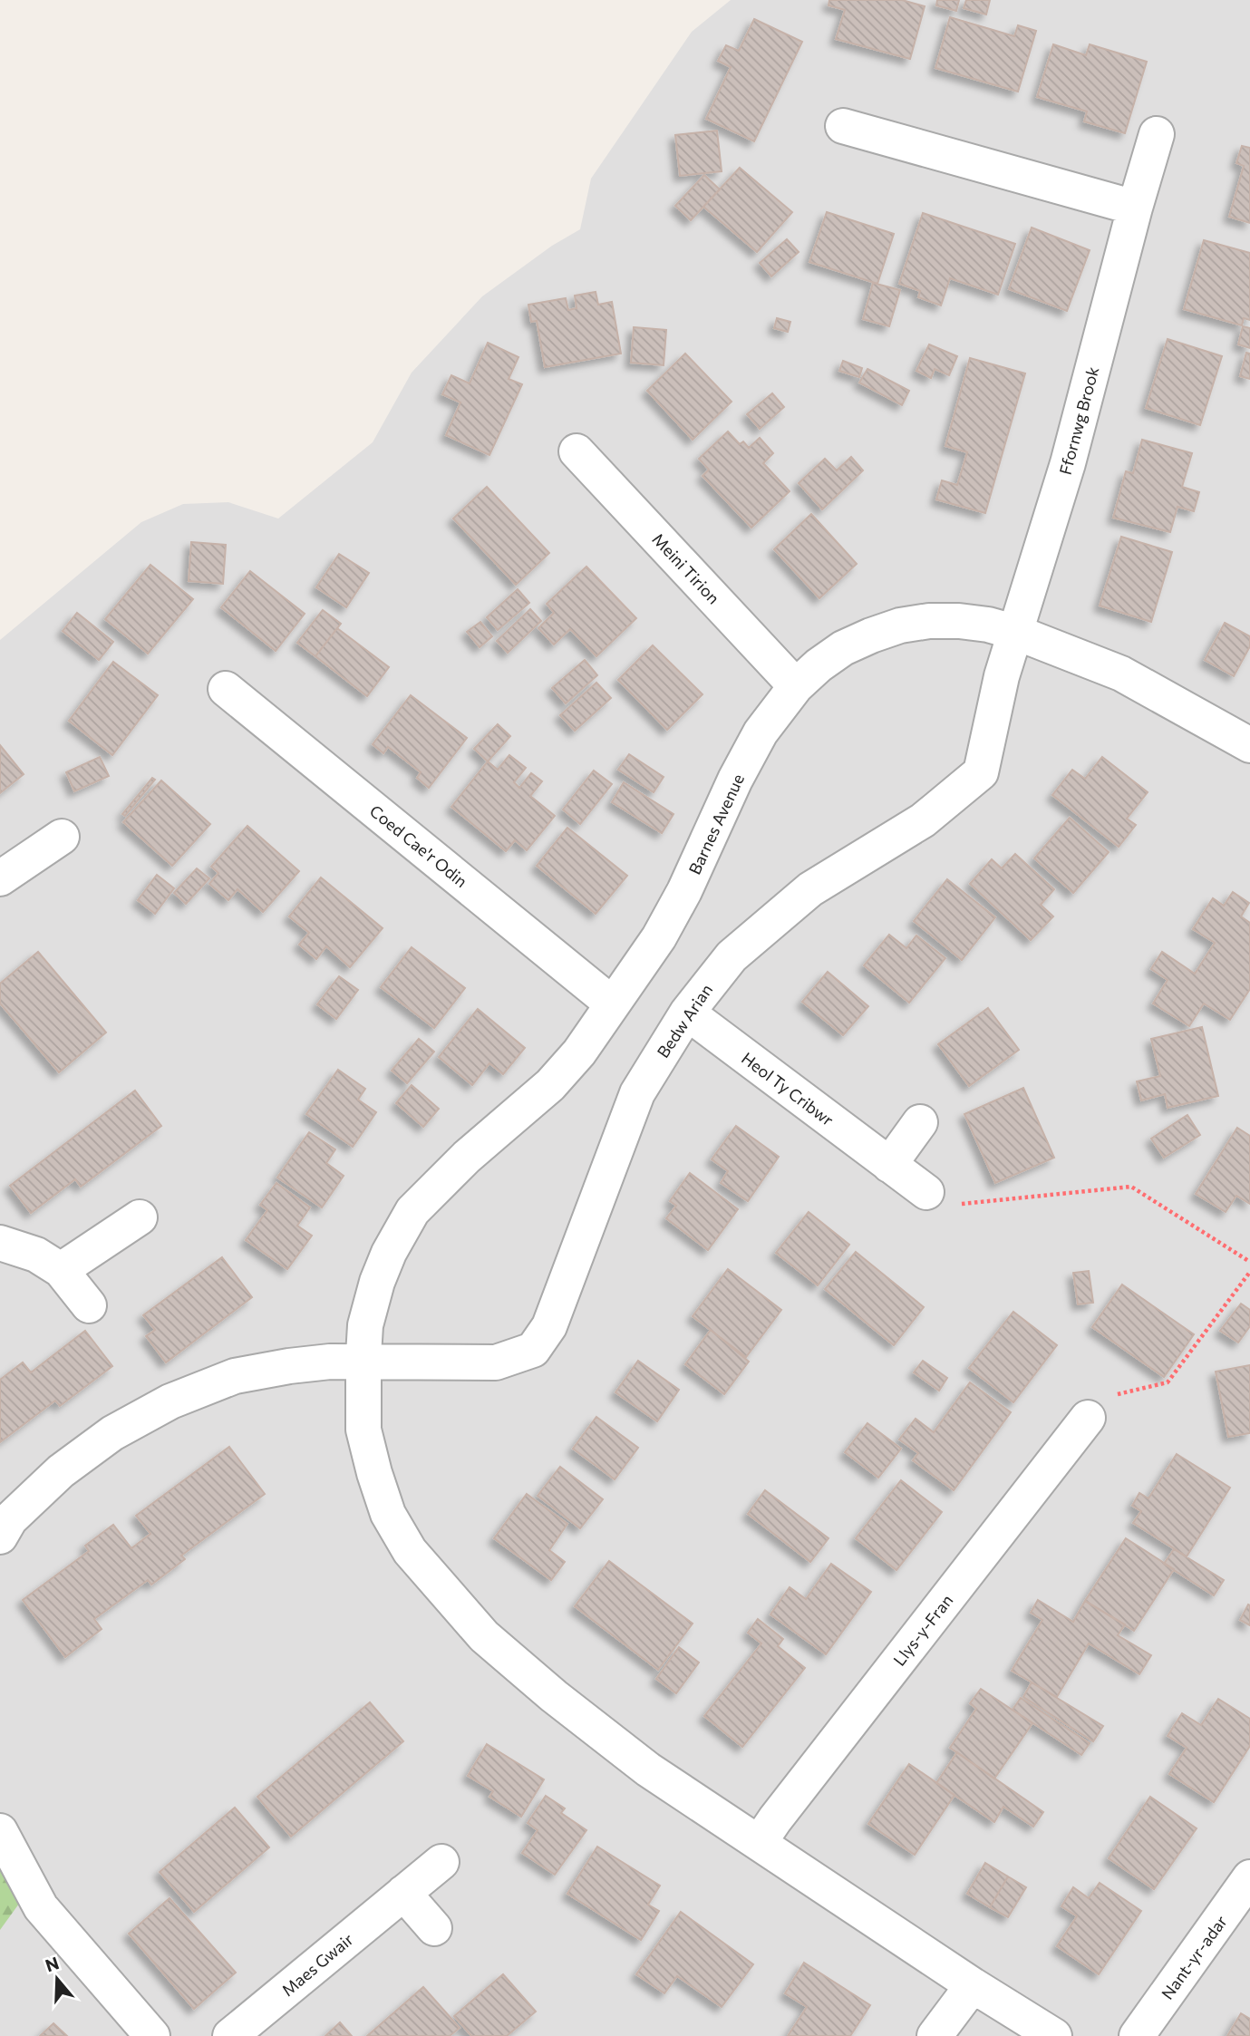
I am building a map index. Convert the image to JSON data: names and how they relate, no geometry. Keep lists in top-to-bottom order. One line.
{"streets":{"street":["Ffornwg Brook","Meini Tirion","Barnes Avenue","Coed Cae'r Odin","Bedw Arian","Heol Ty Cribwr","Llys-y-Fran","Nant-yr-adar","Maes Gwair"]},"crossings":[["Ffornwg Brook","Barnes Avenue"],["Ffornwg Brook","Bedw Arian"],["Meini Tirion","Barnes Avenue"],["Barnes Avenue","Coed Cae'r Odin"],["Barnes Avenue","Bedw Arian"],["Barnes Avenue","Llys-y-Fran"],["Bedw Arian","Heol Ty Cribwr"]],"north":"top"}
